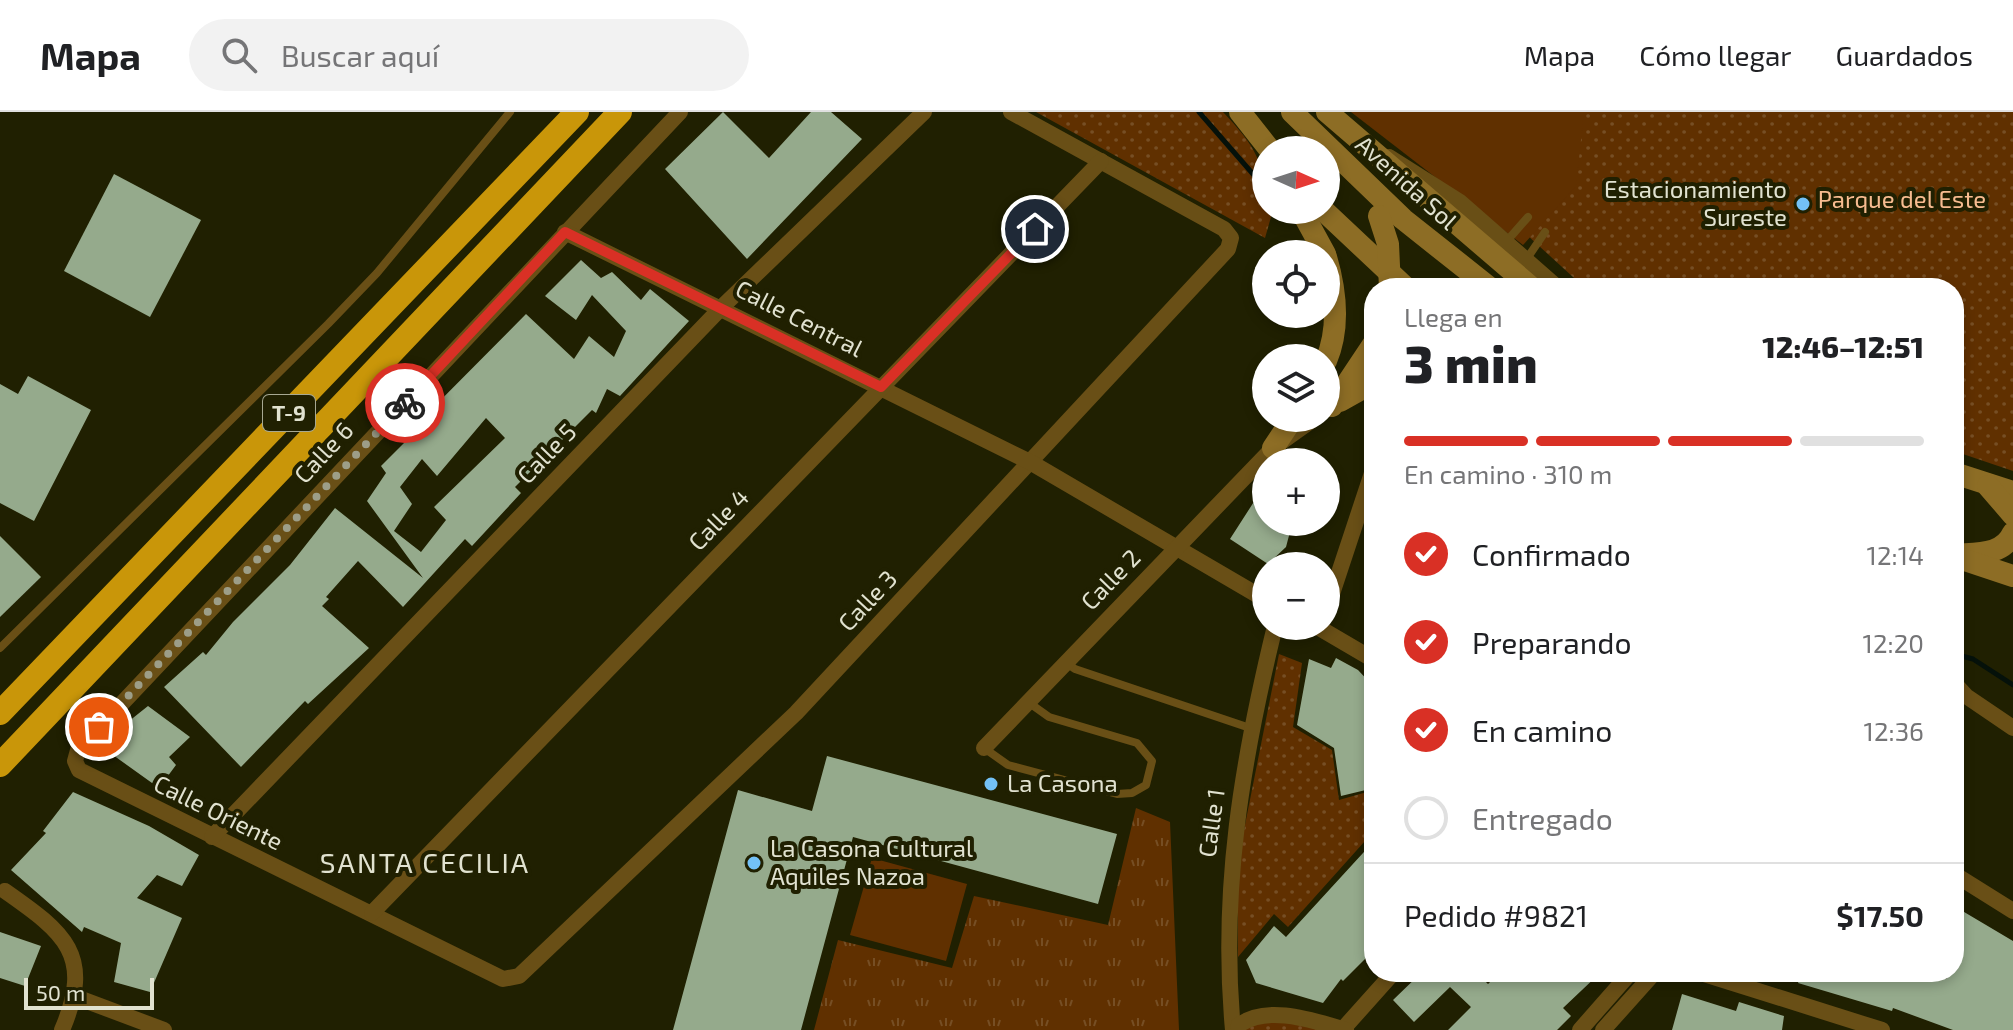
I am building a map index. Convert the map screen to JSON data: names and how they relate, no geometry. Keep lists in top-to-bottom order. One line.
{"streets":{"highway":["T-9"],"main road":["Avenida Sol"],"street":["Calle Central","Calle 6","Calle 5","Calle 4","Calle 2","Calle 3","Calle Oriente","Calle 1"]},"crossings":[["Calle Central","Calle 6"],["Calle Central","Calle 5"],["Calle Central","Calle 4"],["Calle Central","Calle 2"],["Calle Central","Calle 3"],["Calle 6","Calle Oriente"],["Calle 5","Calle Oriente"],["Calle 4","Calle 3"],["Calle 4","Calle Oriente"],["Calle 3","Calle Oriente"]],"districts":["SANTA CECILIA"],"parks":["Parque del Este"],"places":["Estacionamiento Sureste","La Casona","La Casona Cultural Aquiles Nazoa"],"scale_bar":"50 m","north":"right","page":{"header":"Mapa","search":"Buscar aquí","nav":["Mapa","Cómo llegar","Guardados"],"map_buttons":["+","−"],"heading":["3 min","Llega en","12:46–12:51"],"panel":["Pedido #9821","$17.50"],"bar":"En camino · 310 m","list":[["Confirmado","12:14"],["Preparando","12:20"],["En camino","12:36"],"Entregado"],"scale":"50 m"}}
